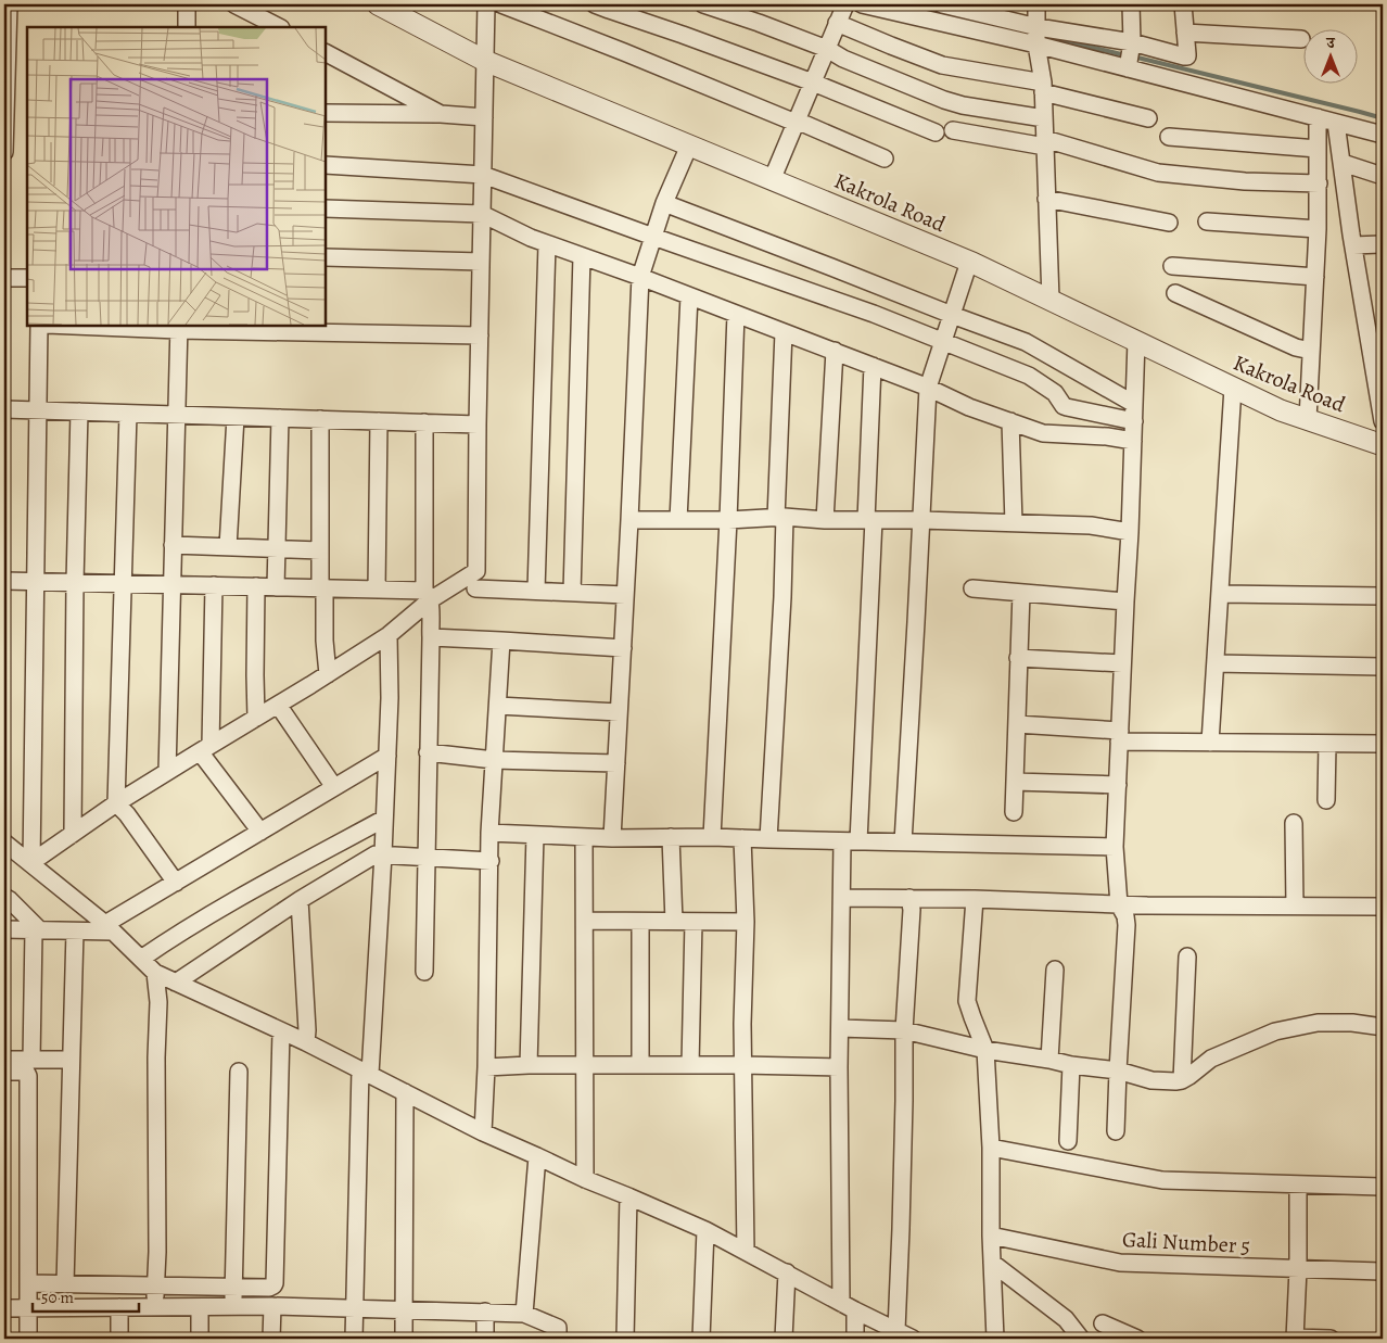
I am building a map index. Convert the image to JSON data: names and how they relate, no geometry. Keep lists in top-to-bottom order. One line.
{"streets":{"street":["Kakrola Road","Gali Number 5"]},"scale_bar":"50 m","north":"top"}
